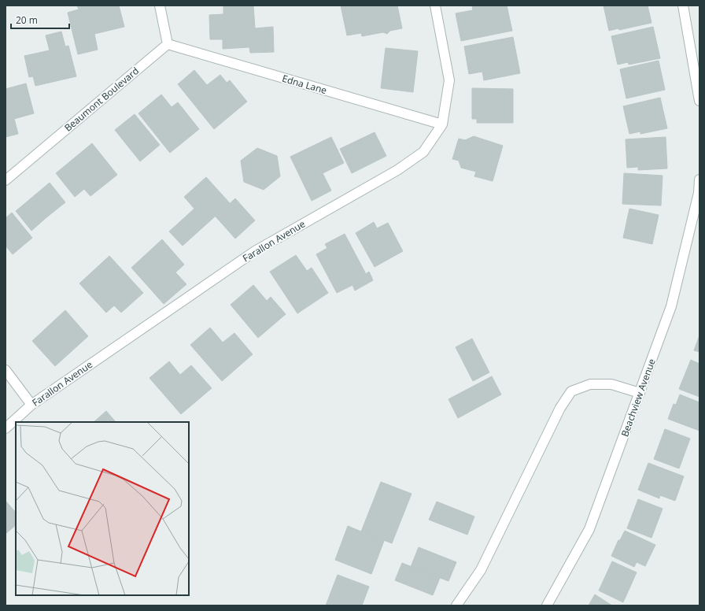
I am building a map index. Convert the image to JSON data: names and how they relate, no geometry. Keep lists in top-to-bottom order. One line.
{"streets":{"street":["Edna Lane","Beaumont Boulevard","Farallon Avenue","Beachview Avenue"]},"crossings":[["Edna Lane","Beaumont Boulevard"],["Edna Lane","Farallon Avenue"]],"scale_bar":"20 m"}
